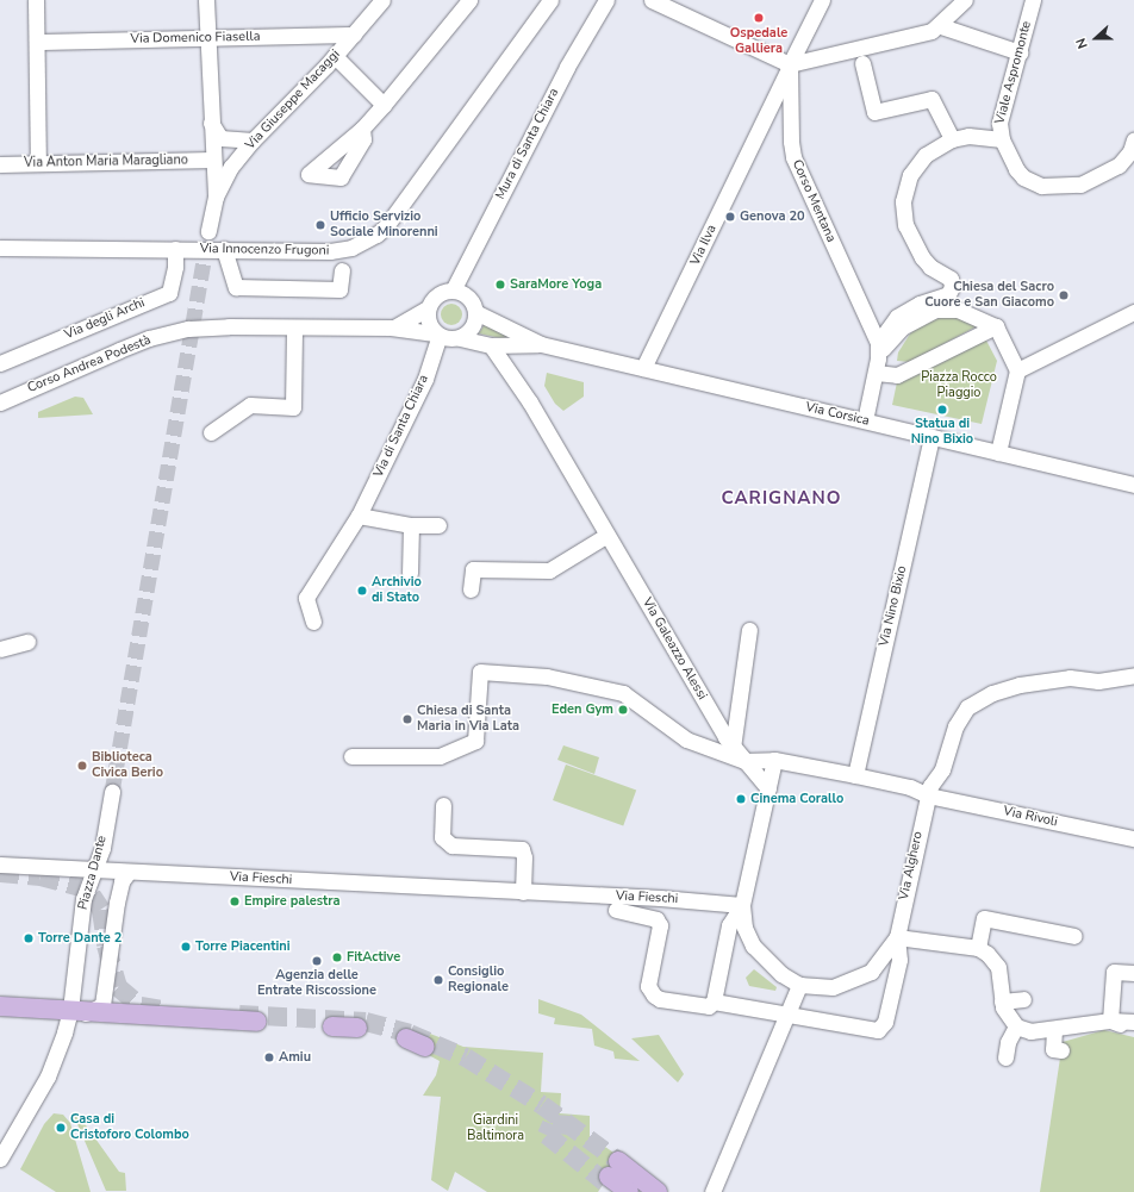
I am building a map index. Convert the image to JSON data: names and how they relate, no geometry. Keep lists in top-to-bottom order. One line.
{"streets":{"street":["Via Domenico Fiasella","Viale Aspromonte","Via Giuseppe Macaggi","Mura di Santa Chiara","Via Anton Maria Maragliano","Corso Mentana","Via Ilva","Via Innocenzo Frugoni","Via degli Archi","Corso Andrea Podestà","Via Corsica","Via di Santa Chiara","Via Nino Bixio","Via Galeazzo Alessi","Via Rivoli","Via Alghero","Piazza Dante","Via Fieschi"]},"crossings":[["Via Domenico Fiasella","Via Giuseppe Macaggi"],["Mura di Santa Chiara","Corso Andrea Podestà"],["Mura di Santa Chiara","Via di Santa Chiara"],["Corso Mentana","Via Ilva"],["Via Ilva","Via Corsica"],["Via Innocenzo Frugoni","Via degli Archi"],["Corso Andrea Podestà","Via di Santa Chiara"],["Via Corsica","Via Nino Bixio"],["Via Nino Bixio","Via Rivoli"],["Via Galeazzo Alessi","Via Rivoli"],["Via Rivoli","Via Alghero"],["Piazza Dante","Via Fieschi"]],"districts":["CARIGNANO"],"parks":["Piazza Rocco Piaggio","Giardini Baltimora"],"places":["Ospedale Galliera","Genova 20","Ufficio Servizio Sociale Minorenni","SaraMore Yoga","Chiesa del Sacro Cuore e San Giacomo","Statua di Nino Bixio","Archivio di Stato","Eden Gym","Chiesa di Santa Maria in Via Lata","Biblioteca Civica Berio","Cinema Corallo","Empire palestra","Torre Dante 2","Torre Piacentini","FitActive","Agenzia delle Entrate Riscossione","Consiglio Regionale","Amiu","Casa di Cristoforo Colombo"],"north":"left"}
